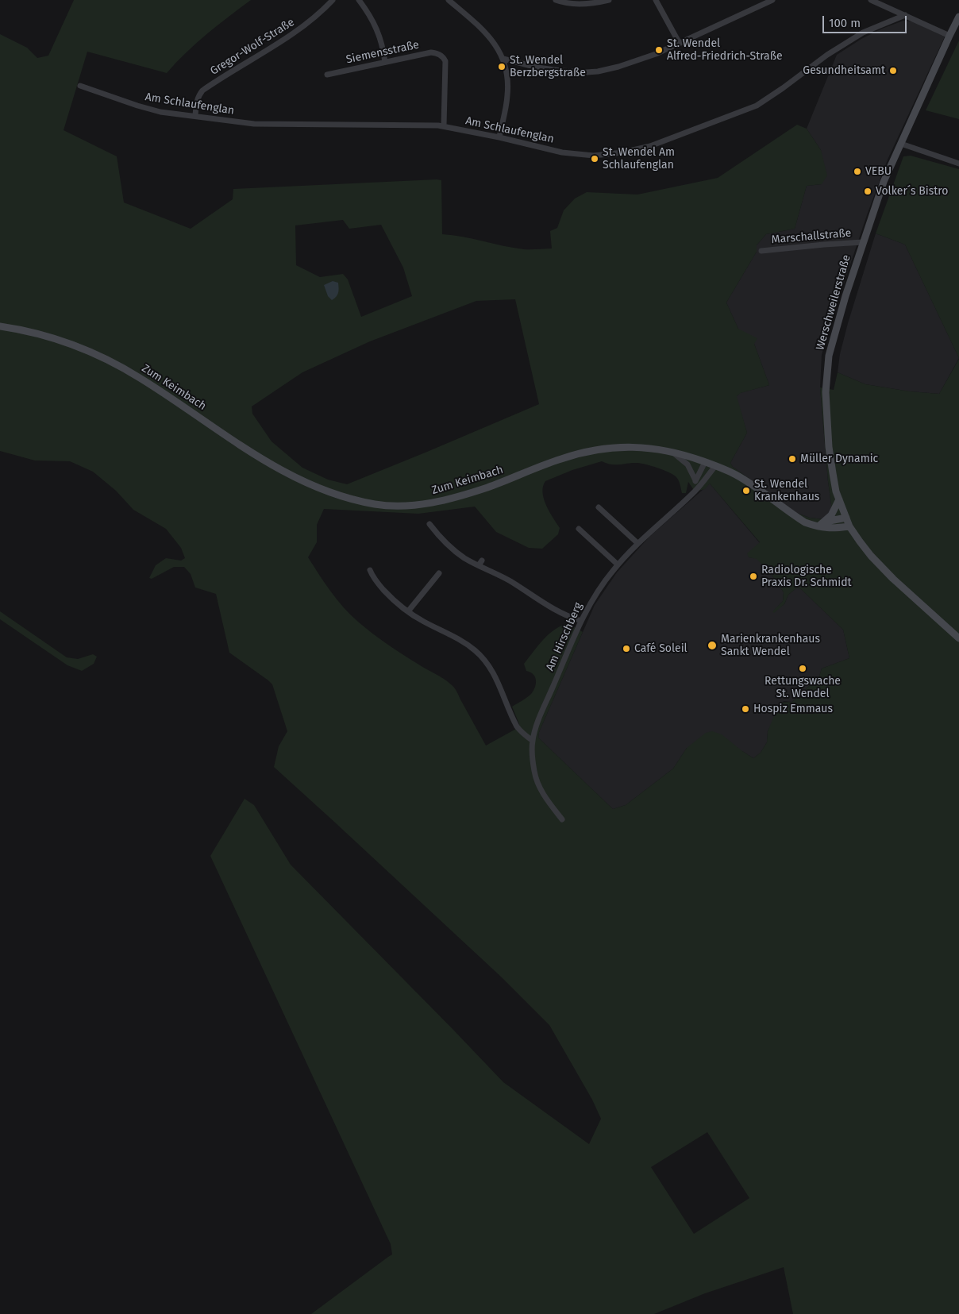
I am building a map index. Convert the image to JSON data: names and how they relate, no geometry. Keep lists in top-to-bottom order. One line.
{"streets":{"street":["Gregor-Wolf-Straße","Siemensstraße","Am Schlaufenglan","Marschallstraße","Werschweilerstraße","Zum Keimbach","Am Hirschberg"]},"crossings":[["Gregor-Wolf-Straße","Am Schlaufenglan"],["Siemensstraße","Am Schlaufenglan"],["Marschallstraße","Werschweilerstraße"],["Werschweilerstraße","Zum Keimbach"],["Zum Keimbach","Am Hirschberg"]],"places":["St. Wendel Alfred-Friedrich-Straße","St. Wendel Berzbergstraße","Gesundheitsamt","St. Wendel Am Schlaufenglan","VEBU","Volker´s Bistro","Müller Dynamic","St. Wendel Krankenhaus","Radiologische Praxis Dr. Schmidt","Marienkrankenhaus Sankt Wendel","Café Soleil","Rettungswache St. Wendel","Hospiz Emmaus"],"scale_bar":"100 m"}
